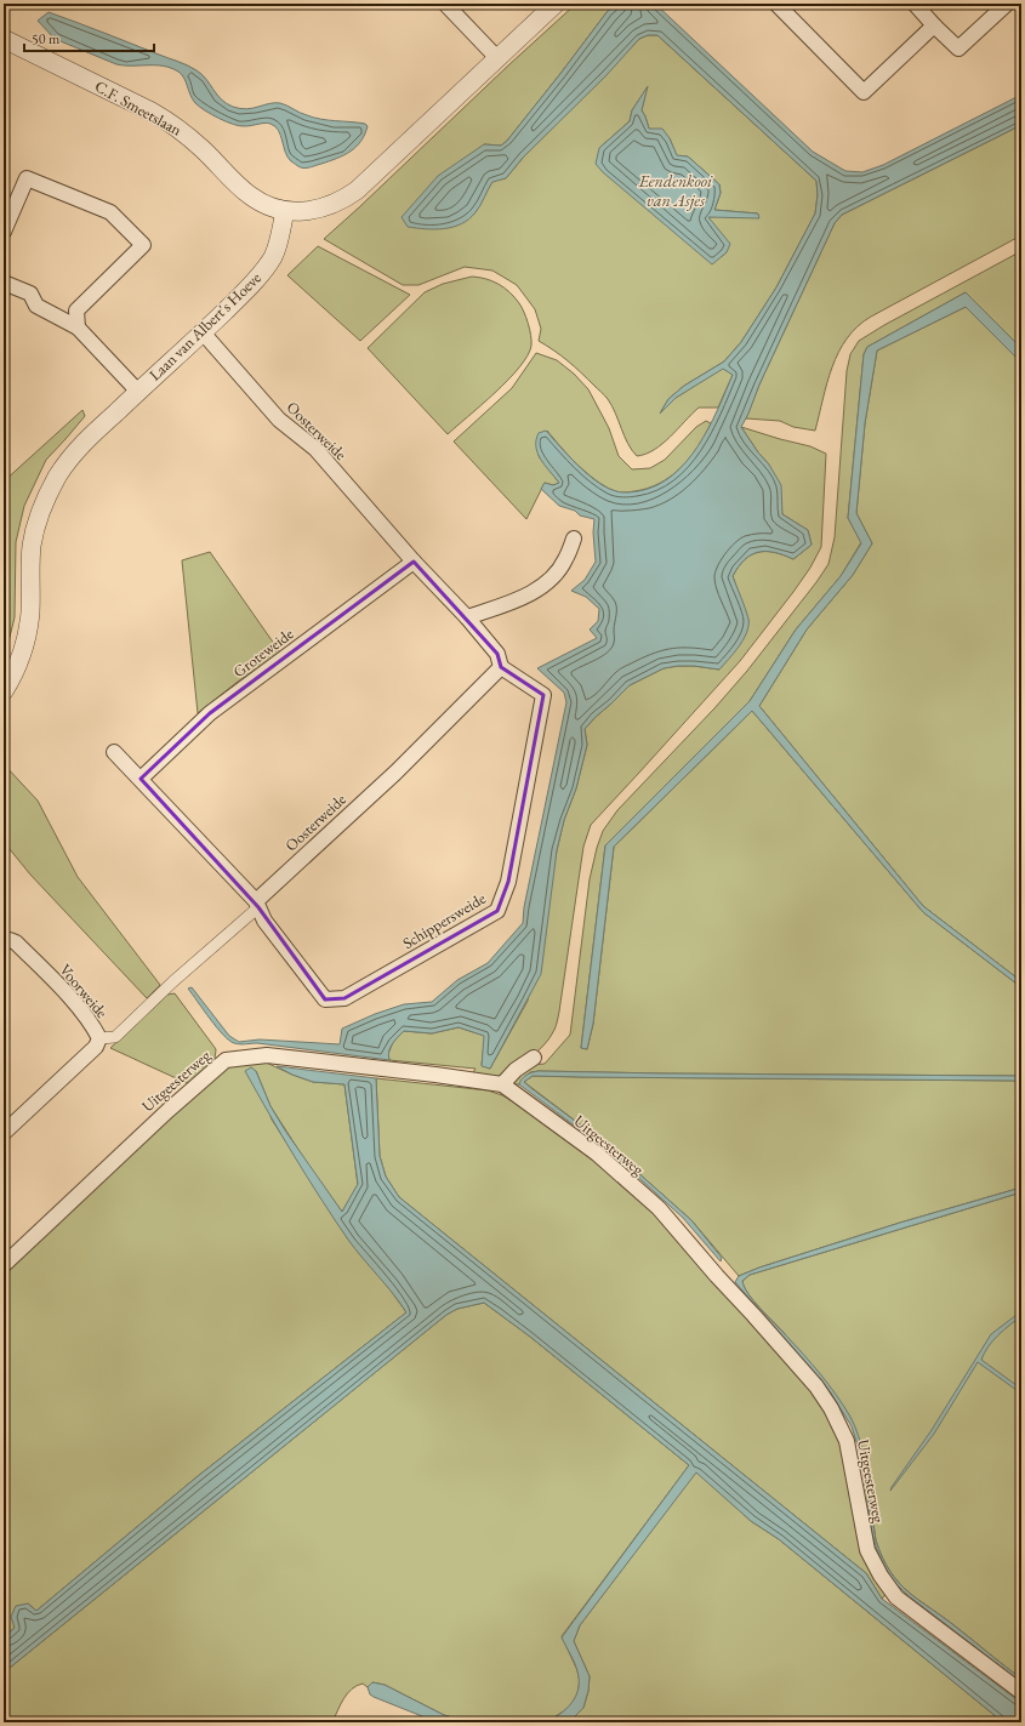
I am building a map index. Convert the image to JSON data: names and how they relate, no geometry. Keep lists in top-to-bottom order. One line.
{"streets":{"street":["C.F. Smeetslaan","Laan van Albert's Hoeve","Oosterweide","Groteweide","Schippersweide","Voorweide","Uitgeesterweg"]},"crossings":[["C.F. Smeetslaan","Laan van Albert's Hoeve"],["Laan van Albert's Hoeve","Oosterweide"],["Oosterweide","Groteweide"],["Oosterweide","Schippersweide"]],"water":["Eendenkooi van Asjes"],"scale_bar":"50 m"}
